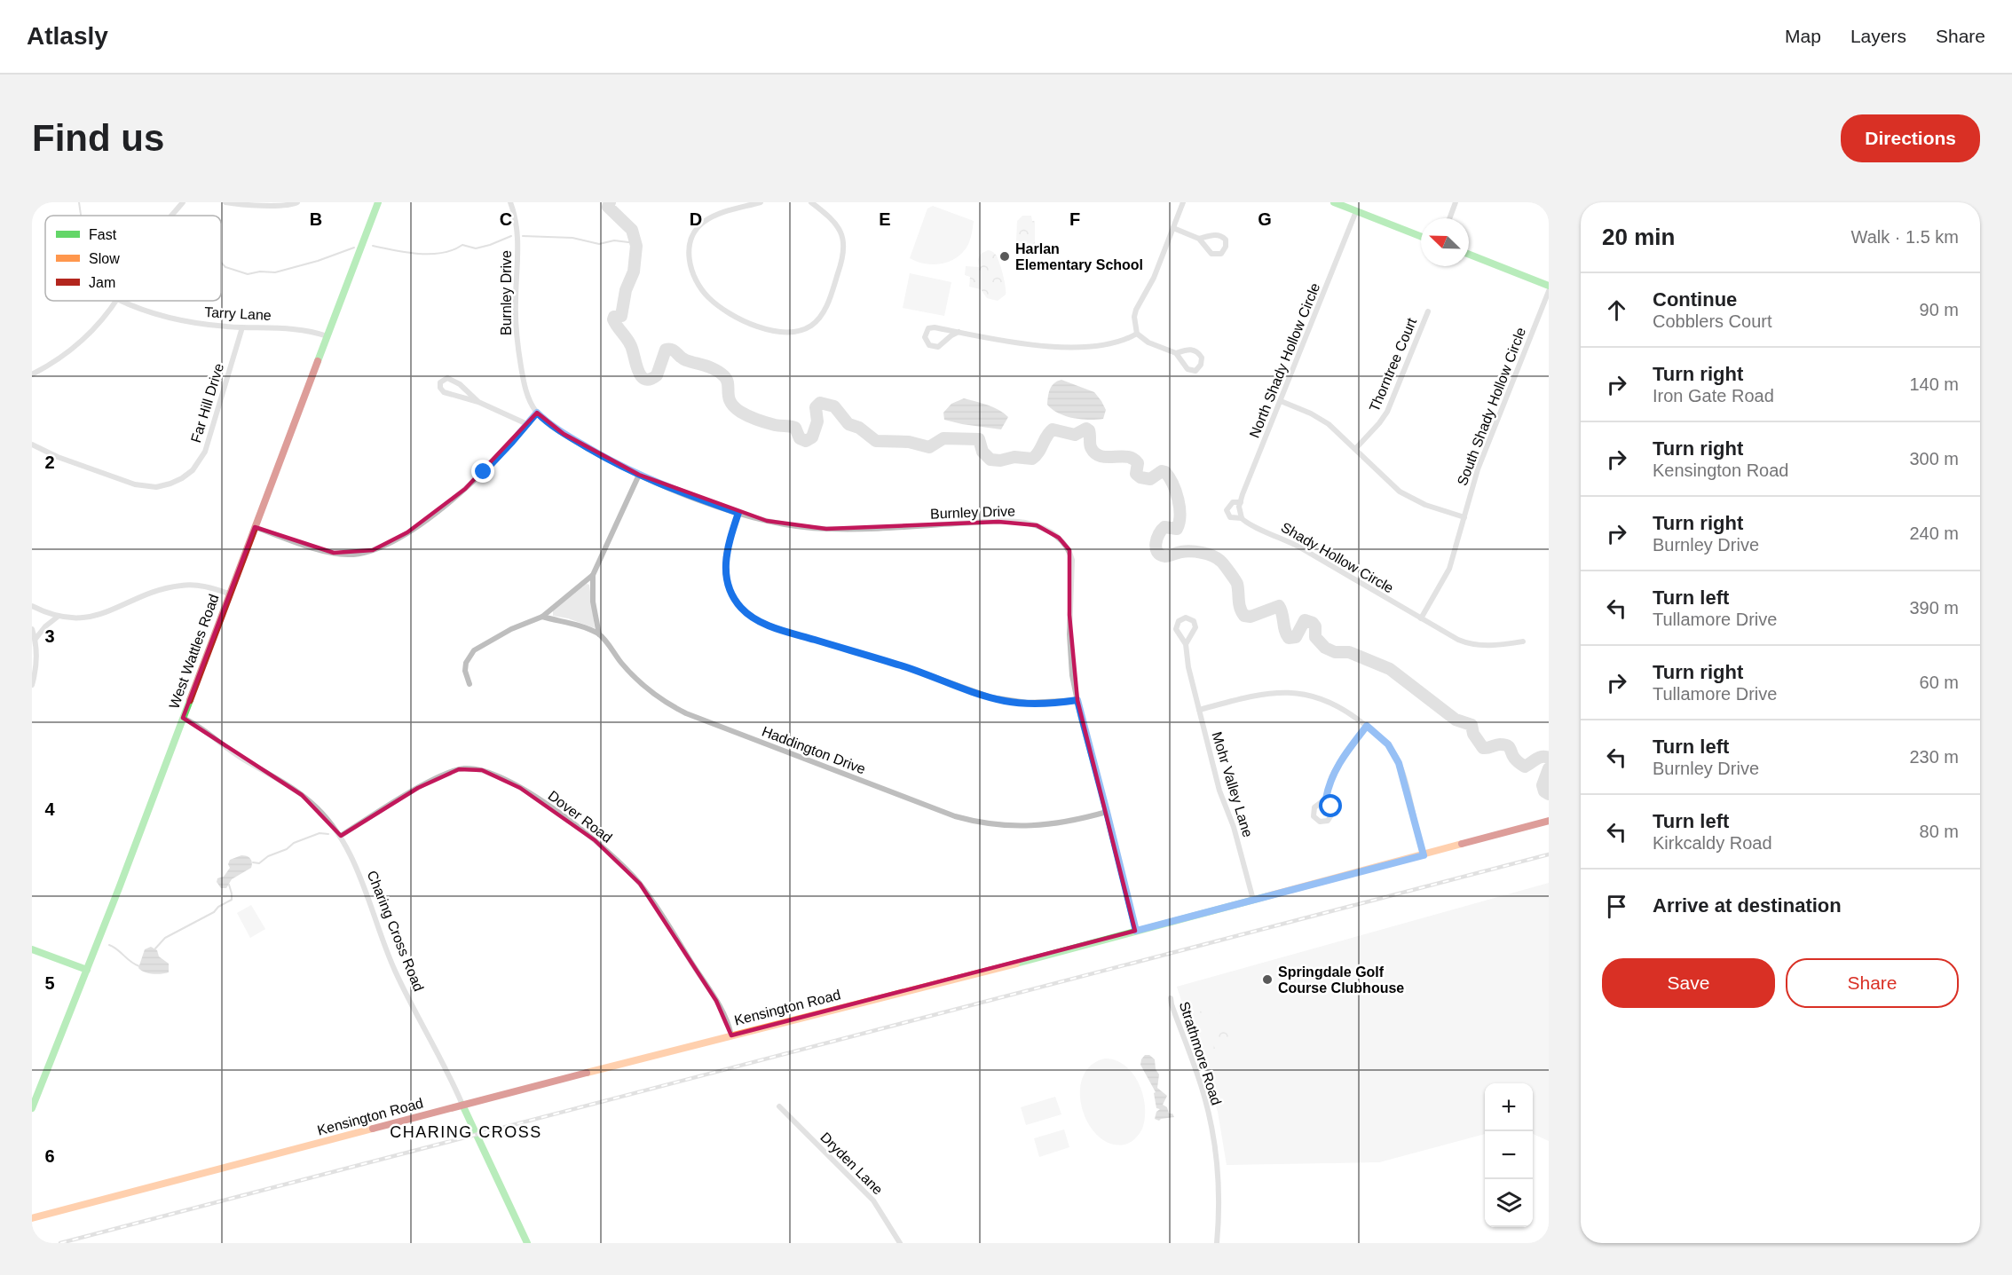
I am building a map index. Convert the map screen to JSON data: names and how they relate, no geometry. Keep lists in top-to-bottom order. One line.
{"streets":{"street":["Burnley Drive","Tarry Lane","North Shady Hollow Circle","Thorntree Court","Far Hill Drive","South Shady Hollow Circle","Shady Hollow Circle","West Wattles Road","Haddington Drive","Mohr Valley Lane","Dover Road","Charing Cross Road","Kensington Road","Strathmore Road","Dryden Lane"]},"crossings":[["Burnley Drive","Haddington Drive"],["Burnley Drive","Kensington Road"],["Tarry Lane","Far Hill Drive"],["Tarry Lane","West Wattles Road"],["North Shady Hollow Circle","Shady Hollow Circle"],["South Shady Hollow Circle","Shady Hollow Circle"],["West Wattles Road","Charing Cross Road"],["Mohr Valley Lane","Kensington Road"],["Dover Road","Charing Cross Road"],["Dover Road","Kensington Road"],["Charing Cross Road","Kensington Road"]],"districts":["CHARING CROSS"],"places":["Harlan Elementary School","Springdale Golf Course Clubhouse"],"legend":["Fast","Slow","Jam"],"north":"top left","page":{"header":"Atlasly","nav":["Map","Layers","Share"],"buttons":["Directions",["Save","Share"]],"title":"Find us","heading":["20 min","Walk · 1.5 km"],"list":[["Continue","Cobblers Court","90 m"],["Turn right","Iron Gate Road","140 m"],["Turn right","Kensington Road","300 m"],["Turn right","Burnley Drive","240 m"],["Turn left","Tullamore Drive","390 m"],["Turn right","Tullamore Drive","60 m"],["Turn left","Burnley Drive","230 m"],["Turn left","Kirkcaldy Road","80 m"],"Arrive at destination"],"map_buttons":["+","−"]},"grid":{"columns":["B","C","D","E","F","G"],"rows":["2","3","4","5","6"]}}
